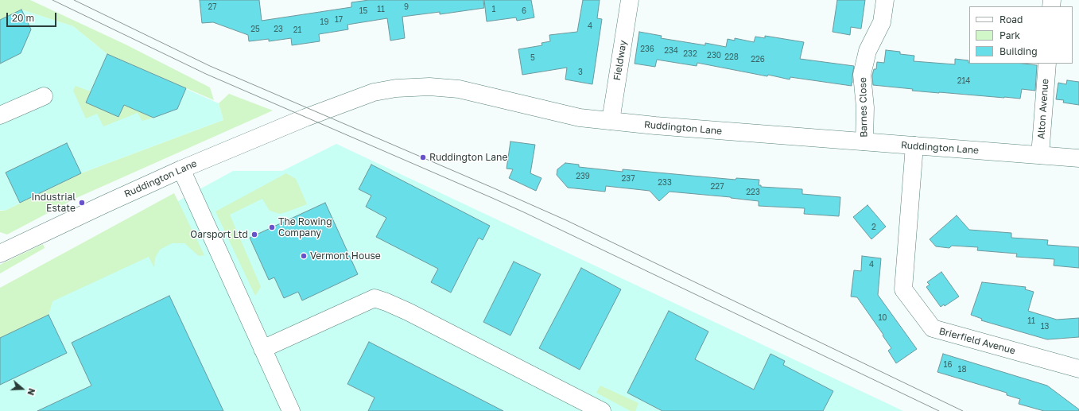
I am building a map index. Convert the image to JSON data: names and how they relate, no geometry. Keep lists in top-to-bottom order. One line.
{"streets":{"street":["Fieldway","Barnes Close","Alton Avenue","Ruddington Lane","Brierfield Avenue"]},"crossings":[["Fieldway","Ruddington Lane"],["Barnes Close","Ruddington Lane"],["Alton Avenue","Ruddington Lane"],["Ruddington Lane","Brierfield Avenue"]],"places":["Ruddington Lane","Industrial Estate","The Rowing Company","Oarsport Ltd","Vermont House"],"house_numbers":["27","9","11","1","15","6","17","19","4","25","23","21","236","234","232","230","228","5","226","3","214","239","237","233","227","223","2","4","10","11","13","16","18"],"legend":["Road","Park","Building"],"scale_bar":"20 m","north":"right"}
